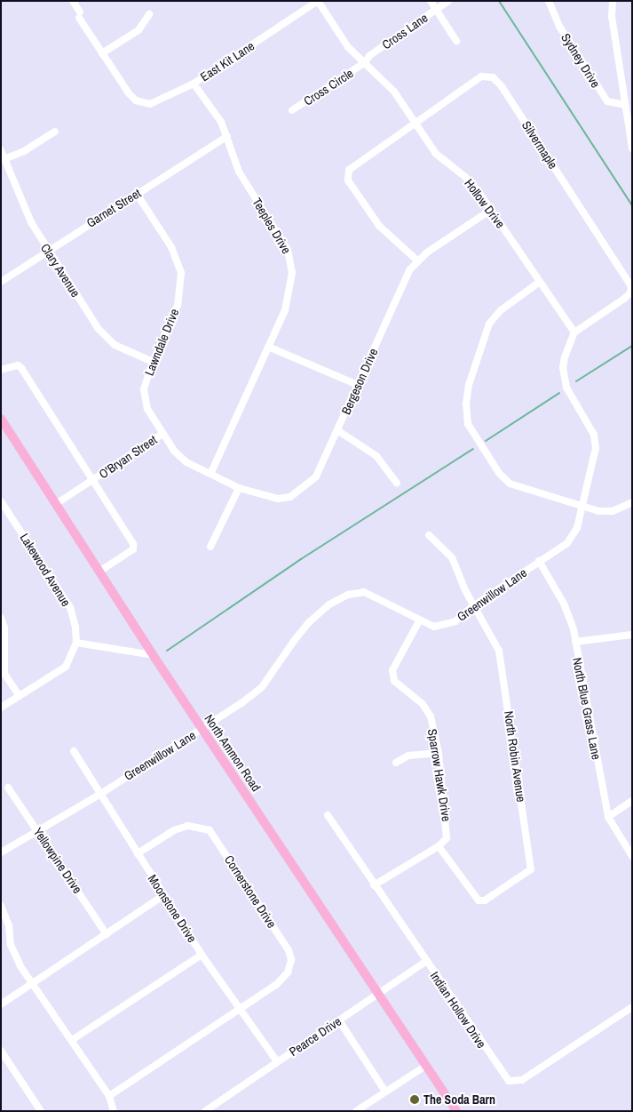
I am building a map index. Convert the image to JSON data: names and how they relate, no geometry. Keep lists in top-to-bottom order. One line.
{"streets":{"main road":["North Ammon Road"],"street":["Cross Lane","Sydney Drive","East Kit Lane","Cross Circle","Silvermaple","Hollow Drive","Garnet Street","Teeples Drive","Clary Avenue","Lawndale Drive","Bergeson Drive","O'Bryan Street","Lakewood Avenue","Greenwillow Lane","North Blue Grass Lane","North Robin Avenue","Sparrow Hawk Drive","Yellowpine Drive","Cornerstone Drive","Moonstone Drive","Indian Hollow Drive","Pearce Drive"]},"crossings":[["Cross Lane","Cross Circle"],["Cross Lane","Hollow Drive"],["East Kit Lane","Hollow Drive"],["East Kit Lane","Teeples Drive"],["Cross Circle","Hollow Drive"],["Silvermaple","Hollow Drive"],["Silvermaple","Bergeson Drive"],["Silvermaple","Greenwillow Lane"],["Hollow Drive","Bergeson Drive"],["Hollow Drive","Greenwillow Lane"],["Garnet Street","Teeples Drive"],["Garnet Street","Clary Avenue"],["Garnet Street","Lawndale Drive"],["Teeples Drive","Lawndale Drive"],["Teeples Drive","Bergeson Drive"],["Clary Avenue","Lawndale Drive"],["Lawndale Drive","Bergeson Drive"],["Lawndale Drive","O'Bryan Street"],["O'Bryan Street","North Ammon Road"],["Greenwillow Lane","North Blue Grass Lane"],["Greenwillow Lane","North Ammon Road"],["Greenwillow Lane","North Robin Avenue"],["Greenwillow Lane","Sparrow Hawk Drive"],["Greenwillow Lane","Yellowpine Drive"],["Greenwillow Lane","Moonstone Drive"],["North Ammon Road","Pearce Drive"],["North Robin Avenue","Sparrow Hawk Drive"],["Cornerstone Drive","Moonstone Drive"],["Moonstone Drive","Pearce Drive"],["Indian Hollow Drive","Pearce Drive"]],"places":["The Soda Barn"]}
